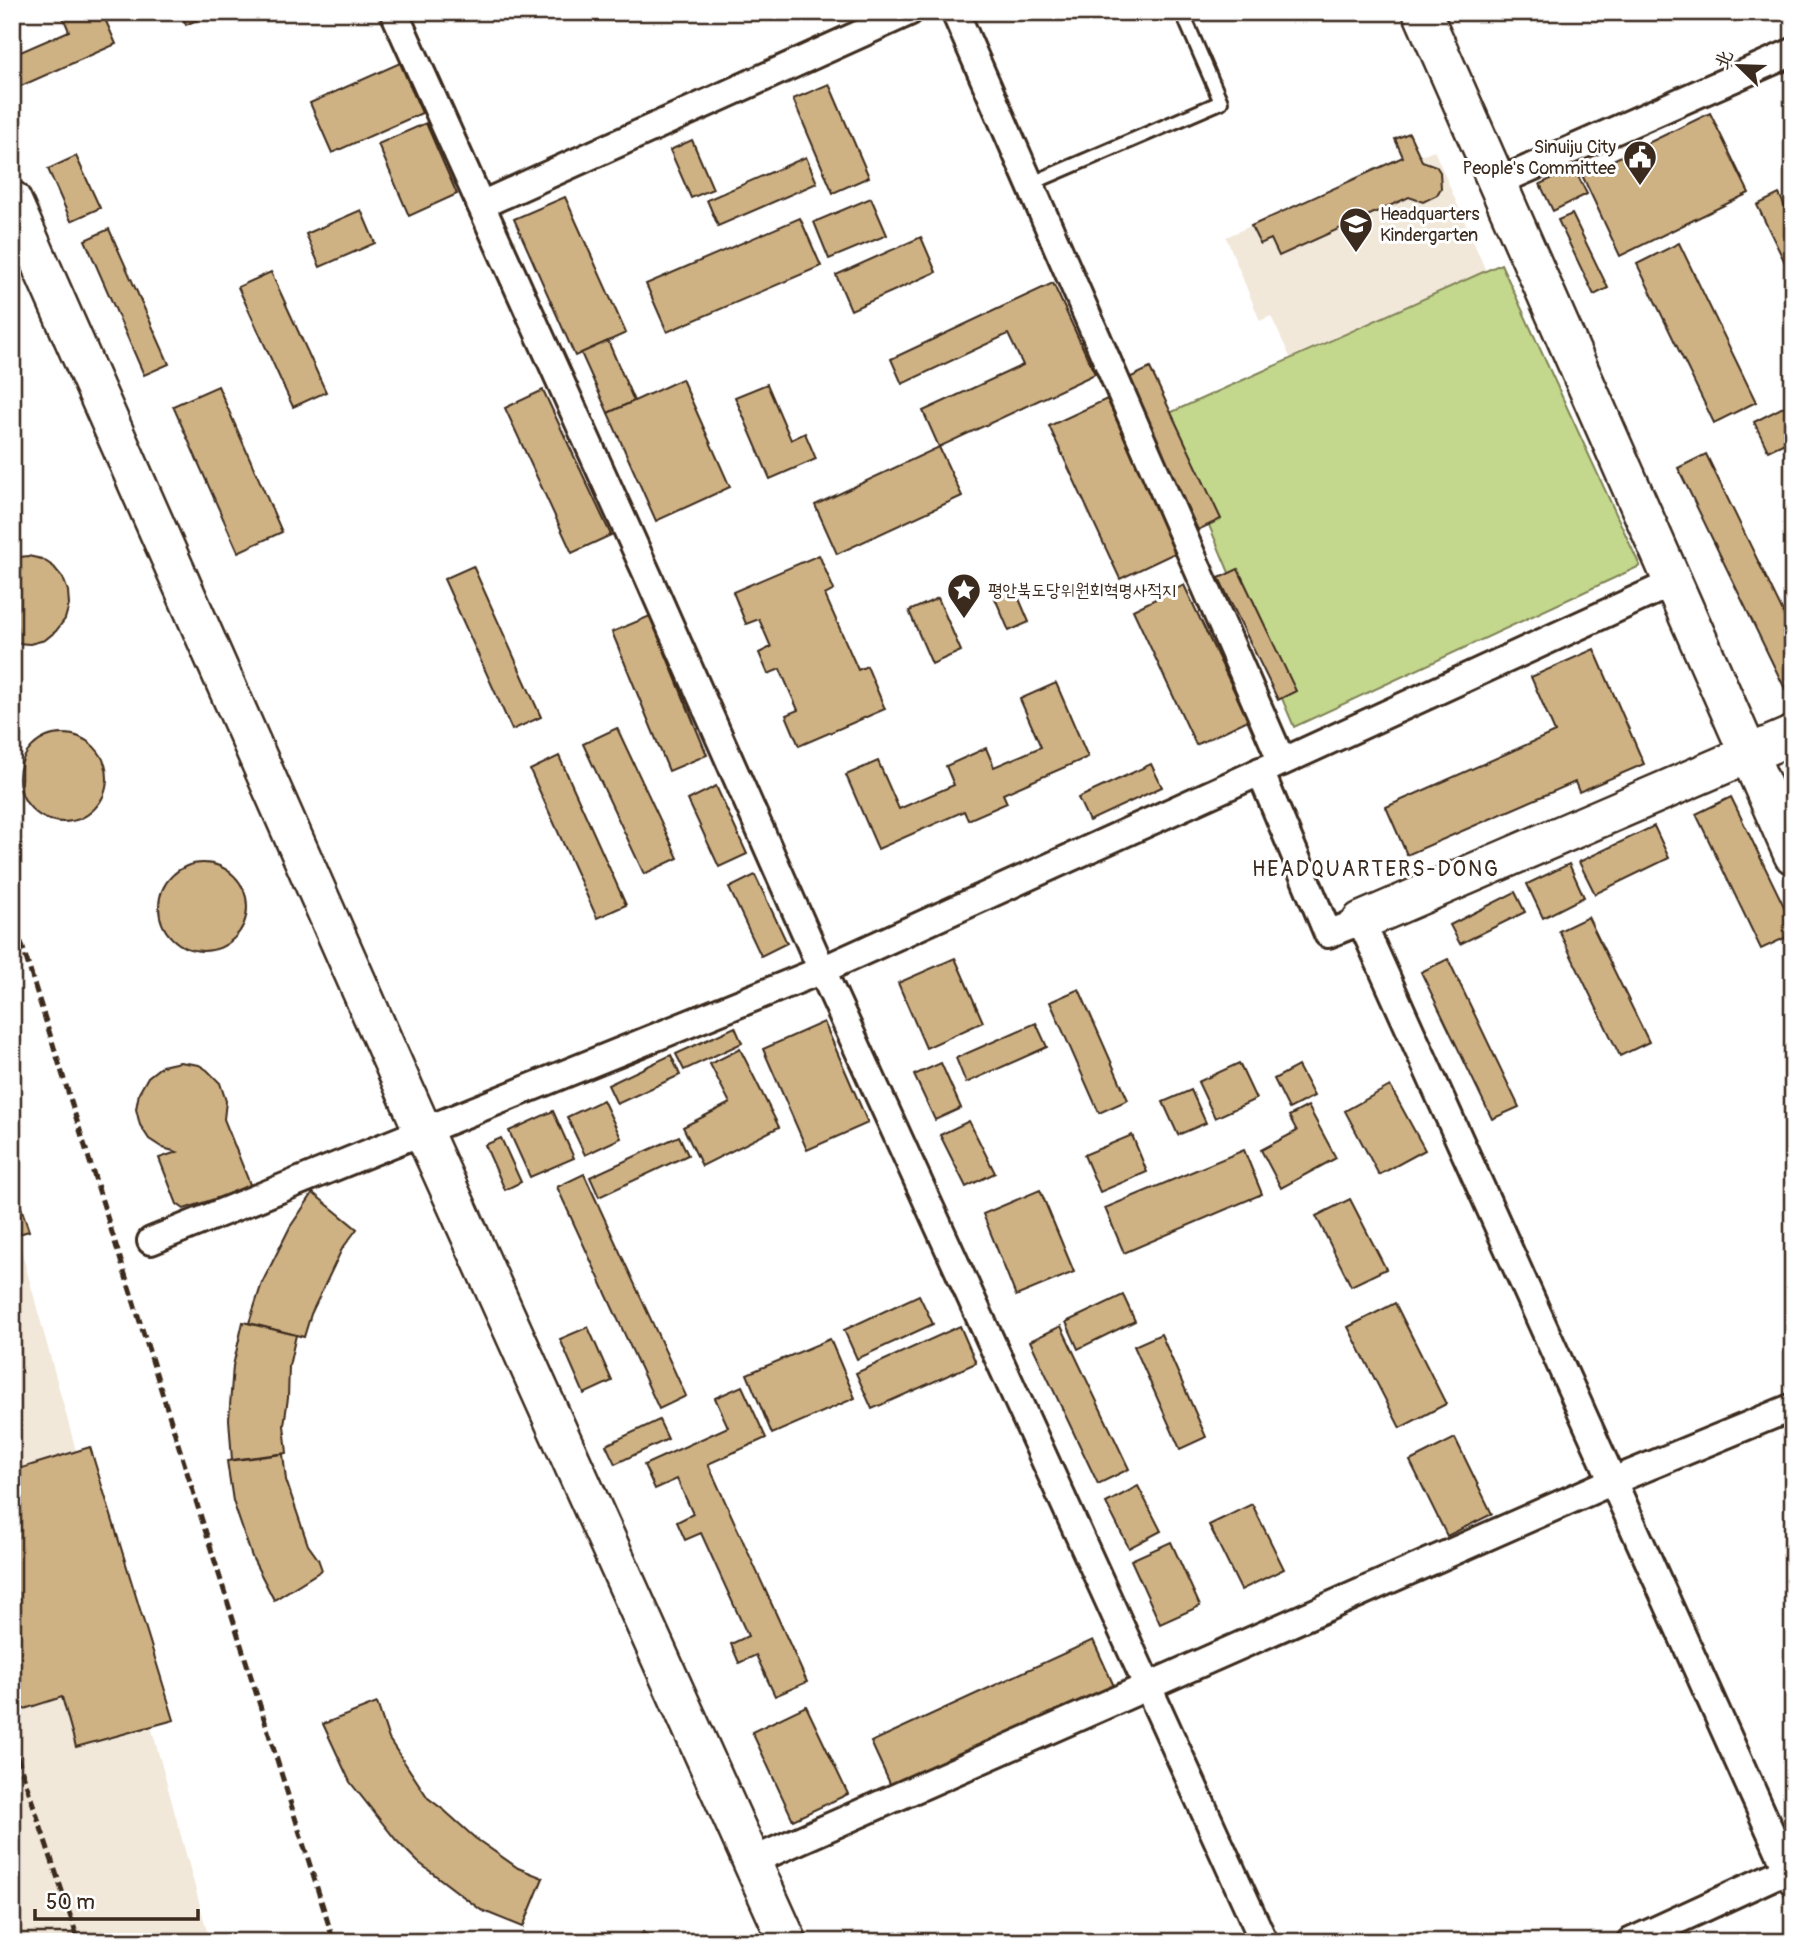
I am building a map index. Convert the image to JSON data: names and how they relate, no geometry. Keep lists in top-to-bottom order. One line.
{"districts":["HEADQUARTERS-DONG"],"places":{"public building":["Sinuiju City People's Committee"],"school or university":["Headquarters Kindergarten"],"place":["평안북도당위원회혁명사적지"]},"scale_bar":"50 m","north":"top left"}
